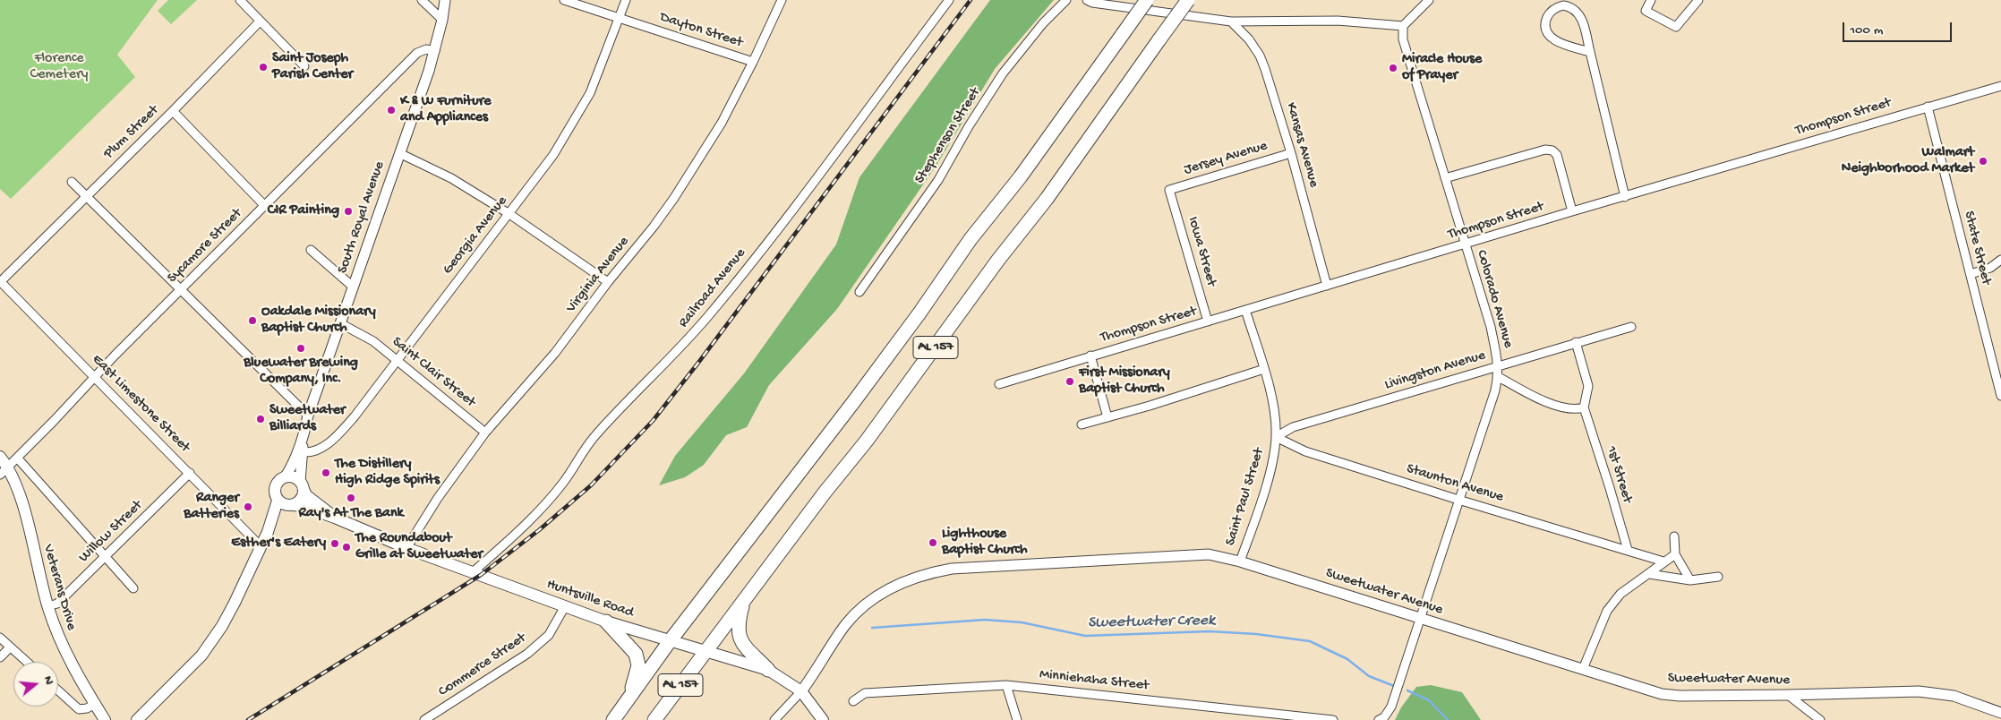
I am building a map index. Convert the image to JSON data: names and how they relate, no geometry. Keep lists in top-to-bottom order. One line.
{"streets":{"highway":["AL 157"],"main road":["Veterans Drive","Huntsville Road"],"street":["Dayton Street","Thompson Street","Plum Street","Stephenson Street","Kansas Avenue","Jersey Avenue","South Royal Avenue","Georgia Avenue","Sycamore Street","State Street","Iowa Street","Virginia Avenue","Railroad Avenue","Colorado Avenue","Livingston Avenue","Saint Clair Street","East Limestone Street","1st Street","Staunton Avenue","Saint Paul Street","Willow Street","Sweetwater Avenue","Commerce Street","Minniehaha Street"]},"crossings":[["Dayton Street","Georgia Avenue"],["Dayton Street","Virginia Avenue"],["Thompson Street","Kansas Avenue"],["Thompson Street","State Street"],["Thompson Street","Iowa Street"],["Thompson Street","Colorado Avenue"],["Thompson Street","Saint Paul Street"],["Plum Street","East Limestone Street"],["Kansas Avenue","Jersey Avenue"],["Jersey Avenue","Iowa Street"],["South Royal Avenue","Georgia Avenue"],["South Royal Avenue","Sycamore Street"],["South Royal Avenue","Saint Clair Street"],["South Royal Avenue","Huntsville Road"],["Georgia Avenue","Saint Clair Street"],["Sycamore Street","East Limestone Street"],["Sycamore Street","Veterans Drive"],["Virginia Avenue","Saint Clair Street"],["Virginia Avenue","Huntsville Road"],["Railroad Avenue","Huntsville Road"],["Colorado Avenue","Livingston Avenue"],["Colorado Avenue","Staunton Avenue"],["Colorado Avenue","Sweetwater Avenue"],["AL 157","Huntsville Road"],["Livingston Avenue","Staunton Avenue"],["Livingston Avenue","Saint Paul Street"],["East Limestone Street","Willow Street"],["1st Street","Staunton Avenue"],["Staunton Avenue","Saint Paul Street"],["Saint Paul Street","Sweetwater Avenue"],["Willow Street","Veterans Drive"],["Sweetwater Avenue","Huntsville Road"],["Huntsville Road","Commerce Street"]],"water":["Sweetwater Creek"],"parks":["Florence Cemetery"],"places":["Saint Joseph Parish Center","Miracle House of Prayer","K & W Furniture and Appliances","Walmart Neighborhood Market","CIR Painting","Oakdale Missionary Baptist Church","Bluewater Brewing Company, Inc.","First Missionary Baptist Church","Sweetwater Billiards","The Distillery High Ridge Spirits","Ray's At The Bank","Ranger Batteries","Lighthouse Baptist Church","Esther's Eatery","The Roundabout Grille at Sweetwater"],"scale_bar":"100 m","north":"right"}
